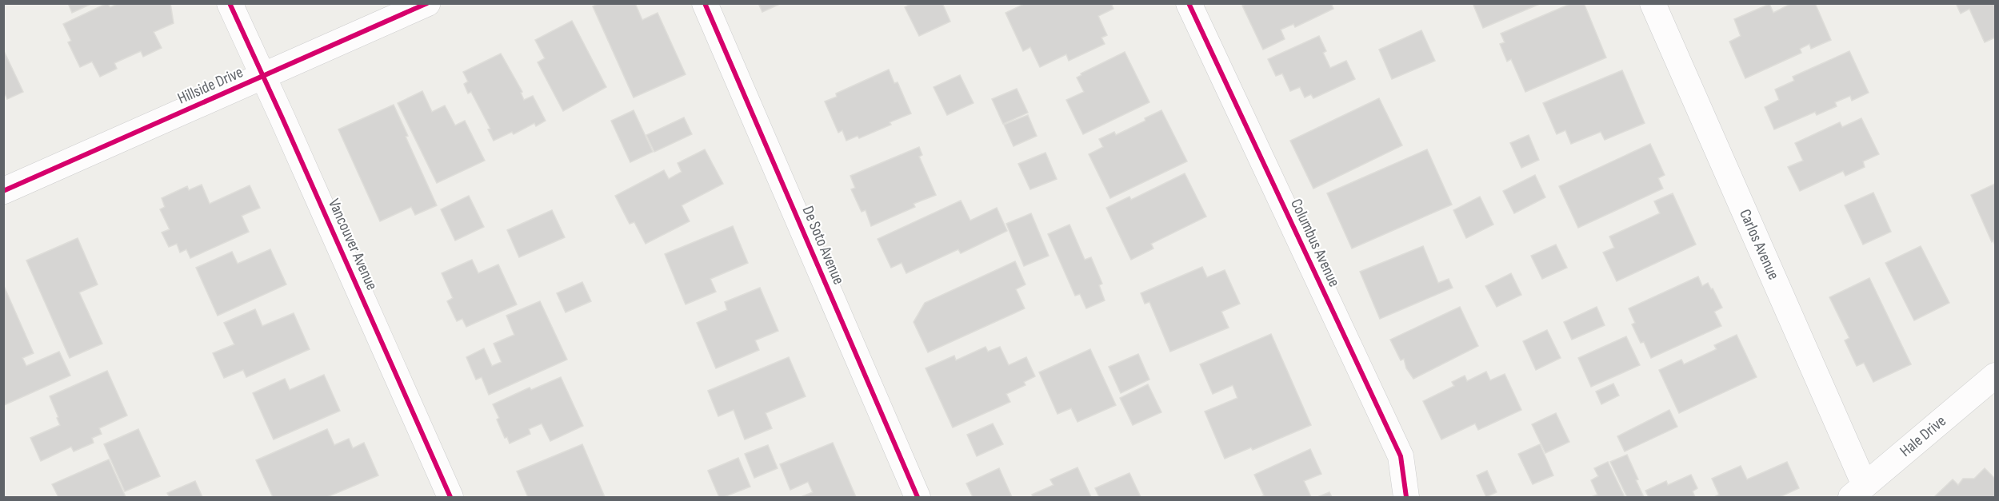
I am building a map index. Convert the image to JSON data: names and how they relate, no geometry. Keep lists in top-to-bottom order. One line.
{"streets":{"main road":["Hillside Drive"],"street":["Columbus Avenue","Vancouver Avenue","Carlos Avenue","De Soto Avenue","Hale Drive"]},"crossings":[["Hillside Drive","Vancouver Avenue"],["Carlos Avenue","Hale Drive"]]}
